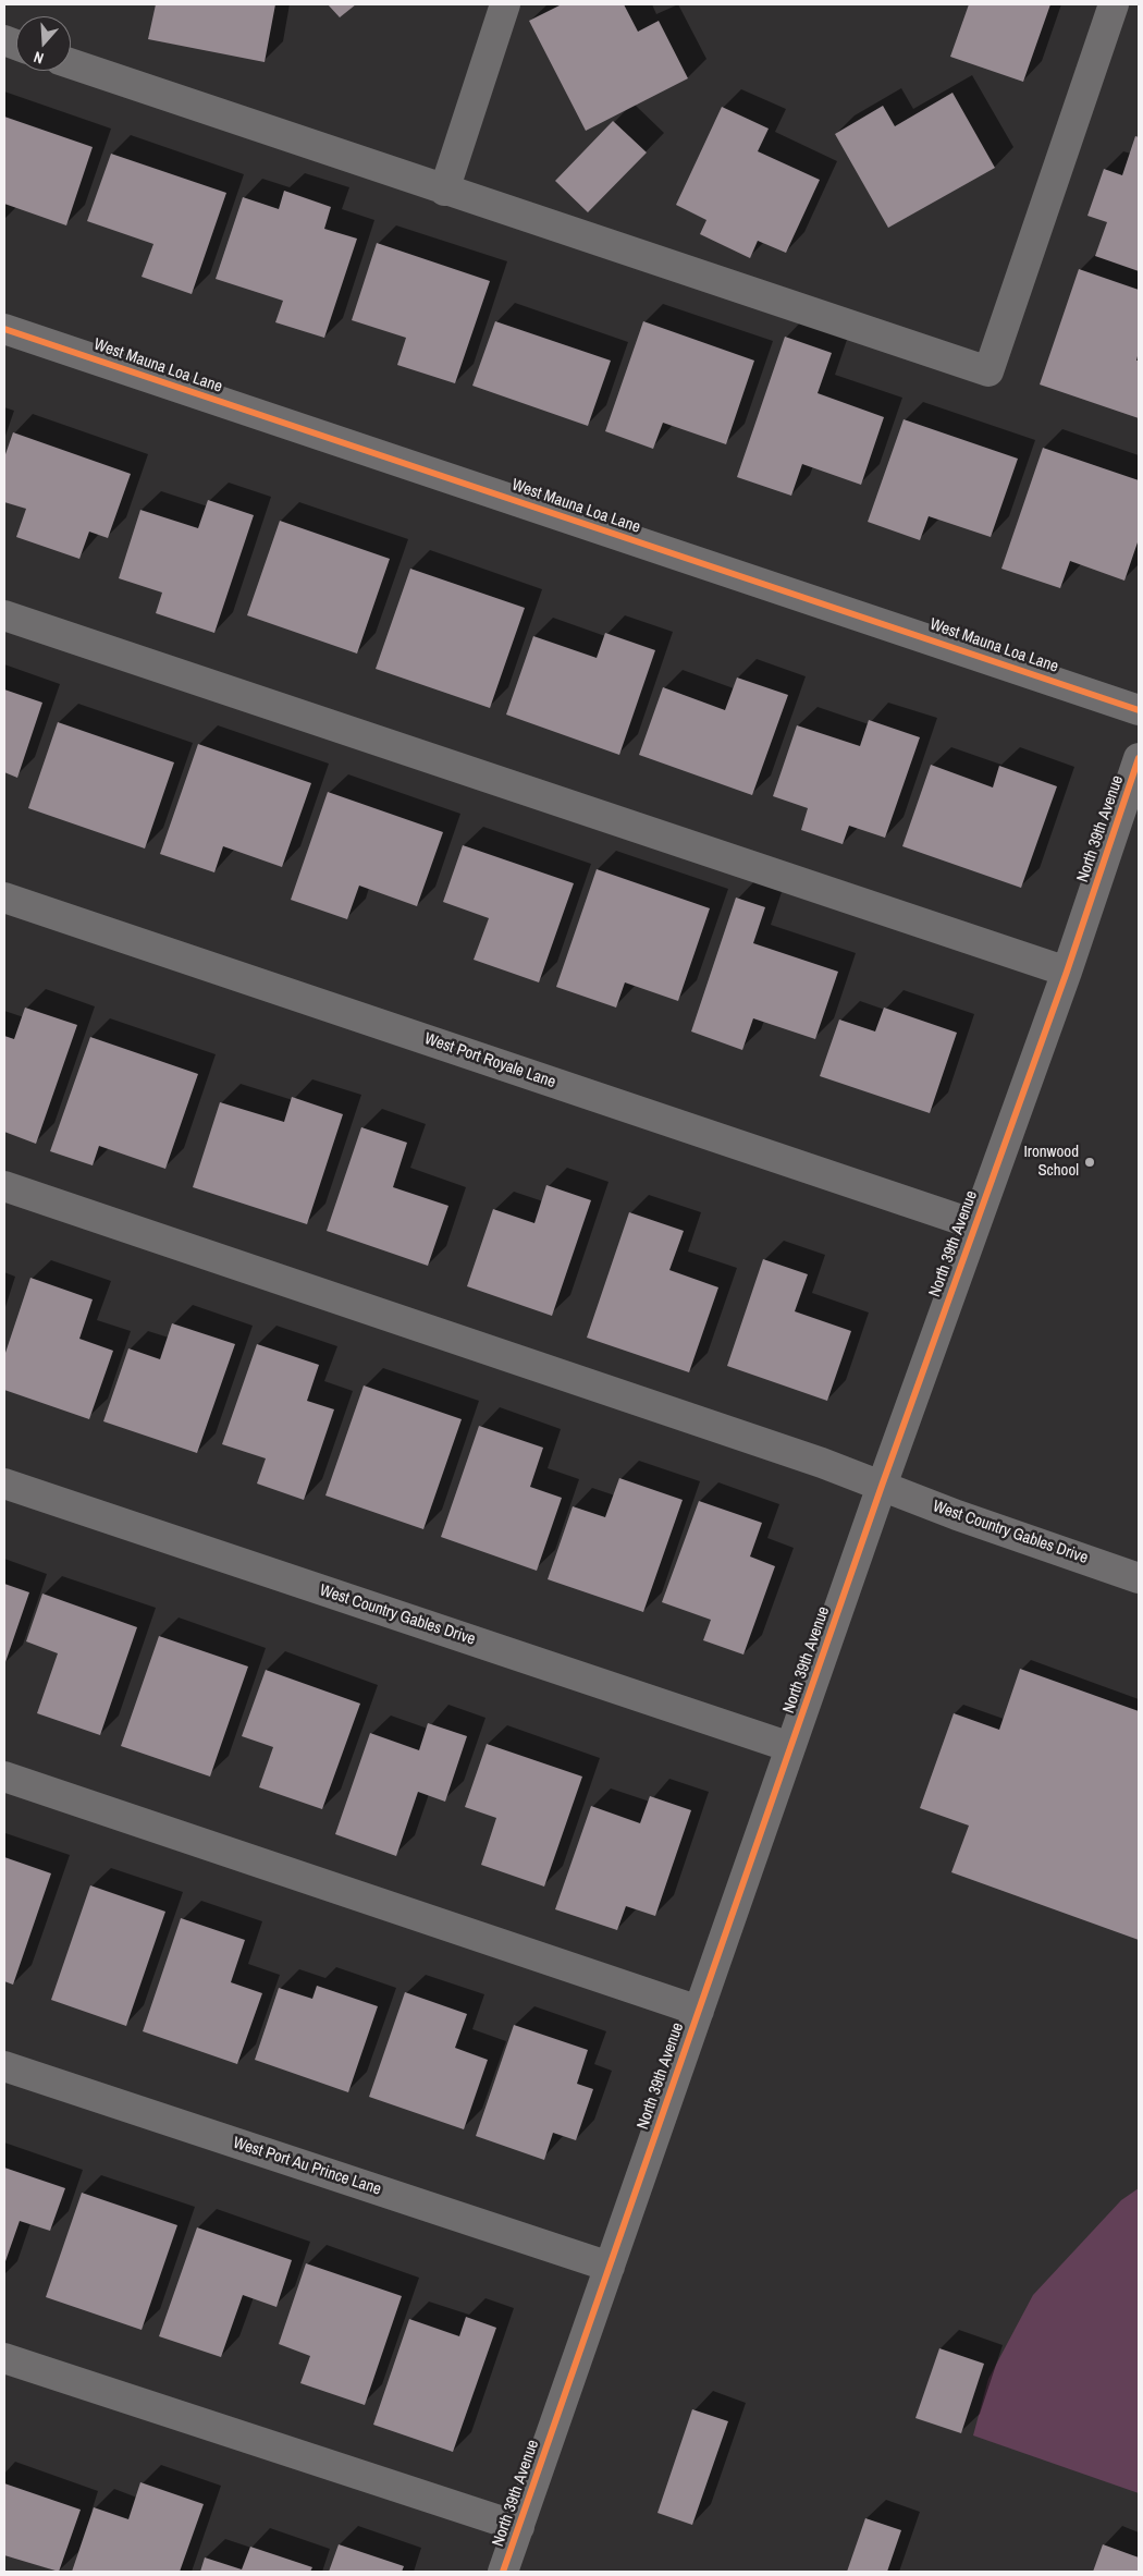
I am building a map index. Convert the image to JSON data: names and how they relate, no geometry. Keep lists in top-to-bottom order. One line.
{"streets":{"street":["West Mauna Loa Lane","North 39th Avenue","West Port Royale Lane","West Country Gables Drive","West Port Au Prince Lane"]},"crossings":[["North 39th Avenue","West Port Royale Lane"],["North 39th Avenue","West Country Gables Drive"],["North 39th Avenue","West Port Au Prince Lane"]],"places":["Ironwood School"],"north":"bottom"}
